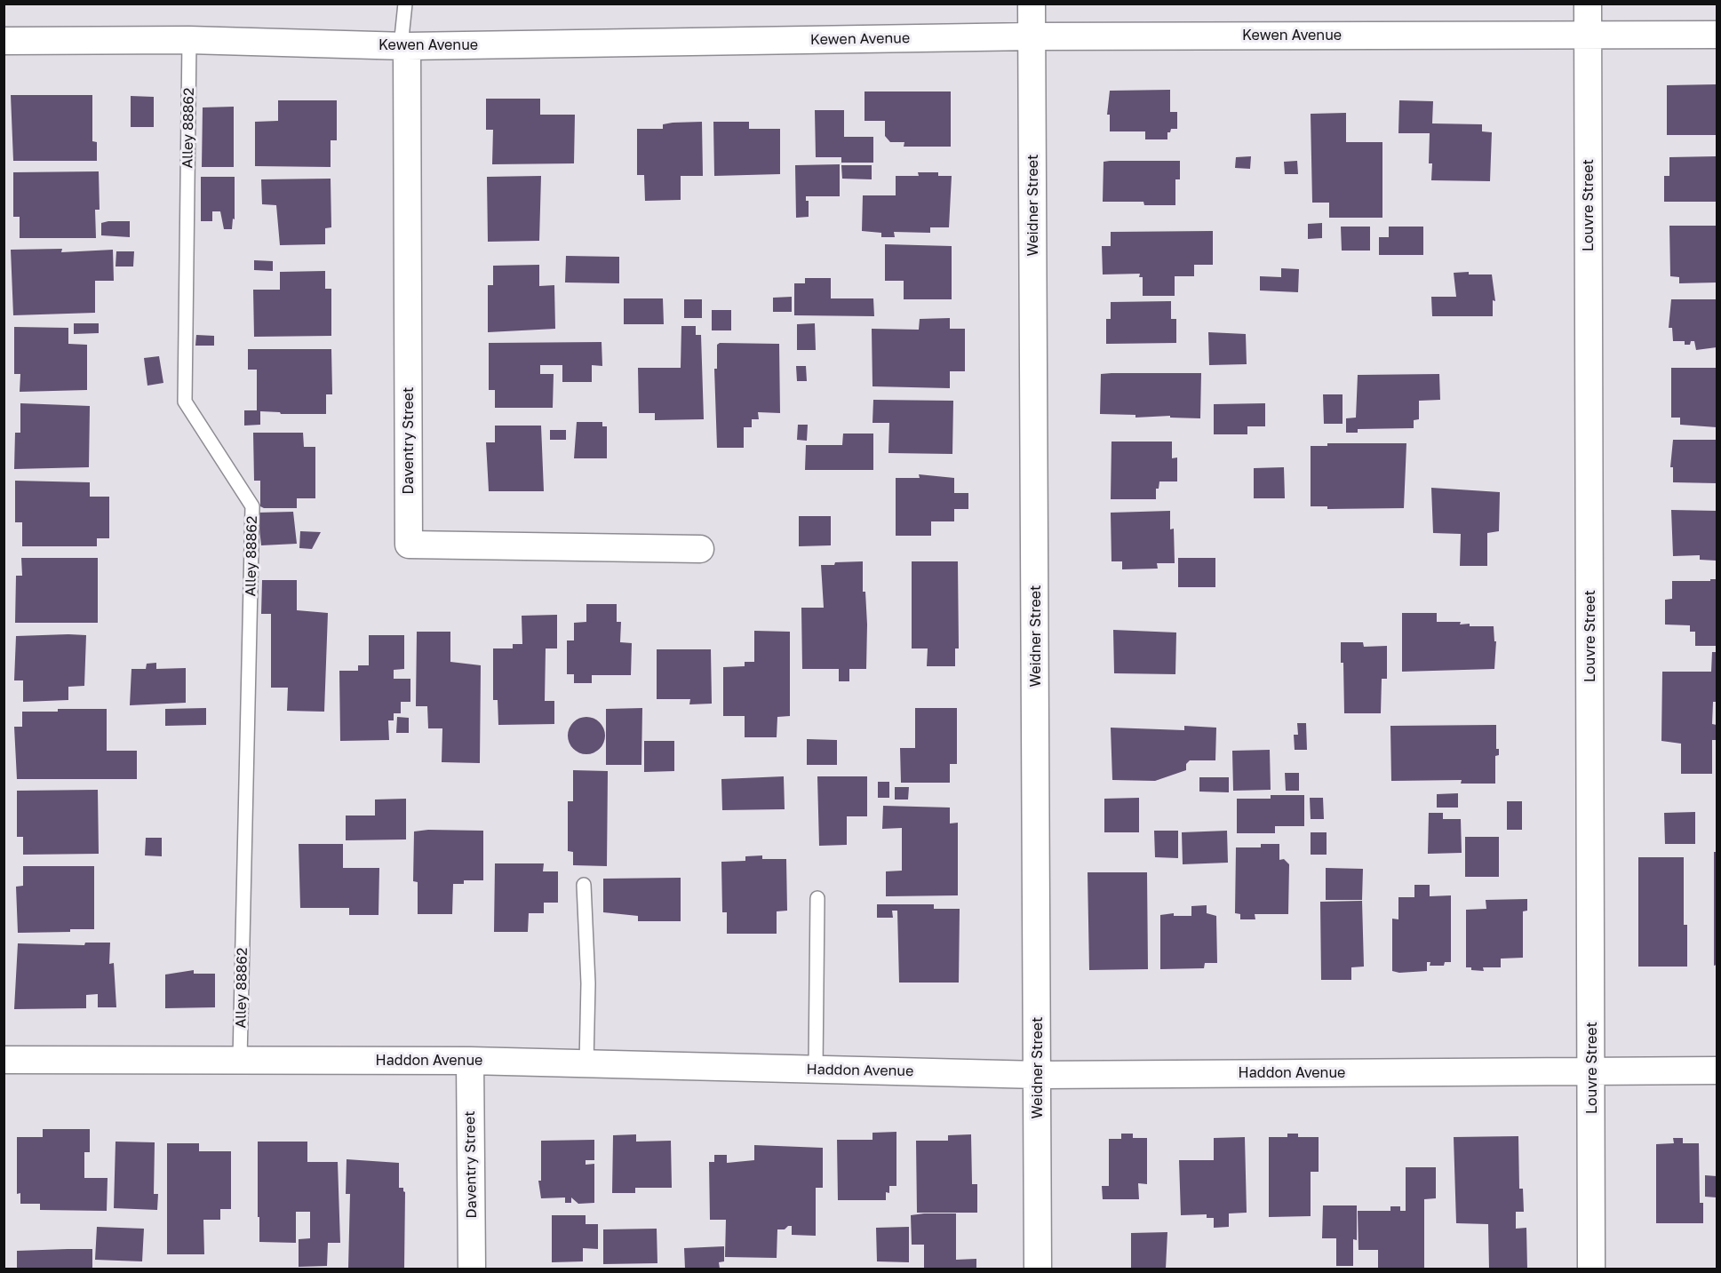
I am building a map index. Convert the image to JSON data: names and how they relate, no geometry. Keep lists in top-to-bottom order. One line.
{"streets":{"street":["Kewen Avenue","Weidner Street","Louvre Street","Daventry Street","Haddon Avenue"],"lane":["Alley 88862"]},"crossings":[["Kewen Avenue","Alley 88862"],["Kewen Avenue","Weidner Street"],["Kewen Avenue","Louvre Street"],["Kewen Avenue","Daventry Street"],["Alley 88862","Haddon Avenue"],["Weidner Street","Haddon Avenue"],["Louvre Street","Haddon Avenue"],["Daventry Street","Haddon Avenue"]]}
